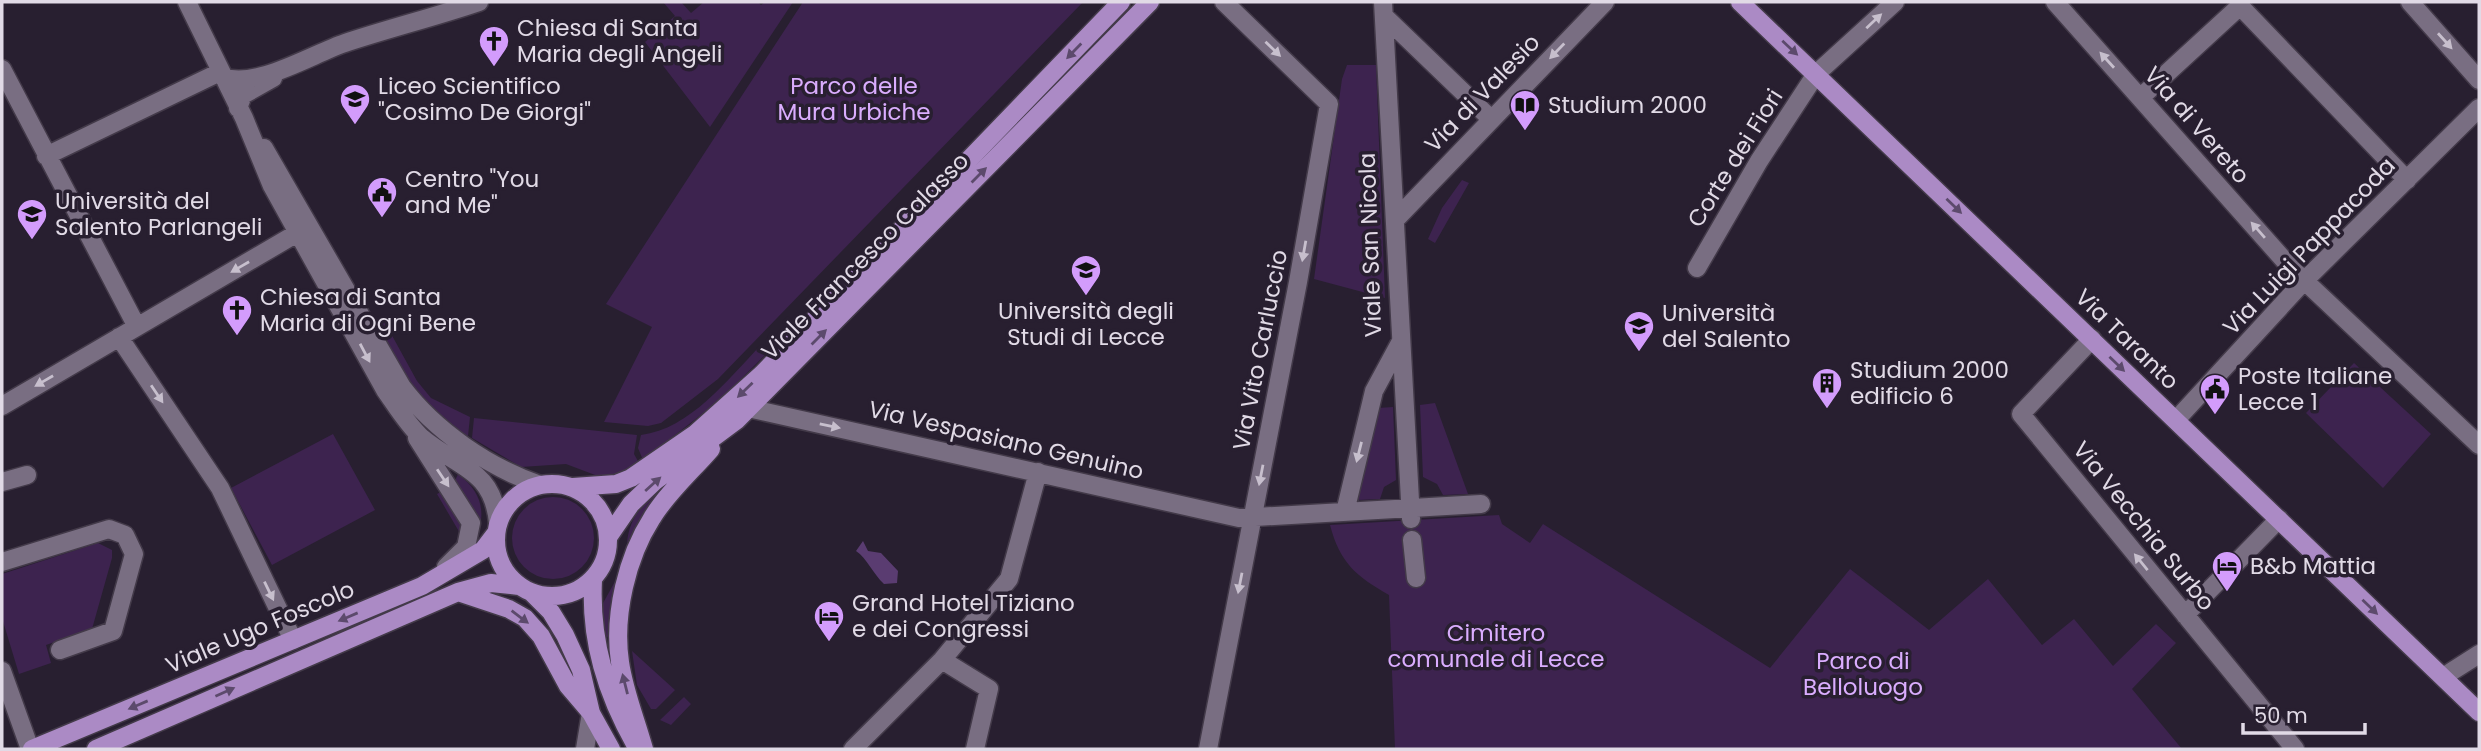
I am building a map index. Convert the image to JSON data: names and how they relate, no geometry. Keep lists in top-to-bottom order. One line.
{"streets":{"main road":["Viale Francesco Calasso","Via Taranto","Viale Ugo Foscolo"],"street":["Via di Valesio","Via di Vereto","Corte dei Fiori","Viale San Nicola","Via Luigi Pappacoda","Via Vito Carluccio","Via Vespasiano Genuino","Via Vecchia Surbo"]},"crossings":[["Via di Valesio","Viale San Nicola"],["Via di Vereto","Via Luigi Pappacoda"],["Corte dei Fiori","Via Taranto"],["Via Luigi Pappacoda","Via Taranto"],["Viale Francesco Calasso","Via Vespasiano Genuino"],["Viale Francesco Calasso","Viale Ugo Foscolo"],["Via Taranto","Via Vecchia Surbo"],["Via Vito Carluccio","Via Vespasiano Genuino"]],"one_way":["Via di Valesio","Via di Vereto","Via Taranto","Via Vito Carluccio","Via Vespasiano Genuino","Via Vecchia Surbo"],"parks":["Parco delle Mura Urbiche","Cimitero comunale di Lecce","Parco di Belloluogo"],"places":{"church":["Chiesa di Santa Maria degli Angeli","Chiesa di Santa Maria di Ogni Bene"],"school or university":["Liceo Scientifico \"Cosimo De Giorgi\"","Università del Salento Parlangeli","Università degli Studi di Lecce","Università del Salento"],"library":["Studium 2000"],"public building":["Centro \"You and Me\"","Poste Italiane Lecce 1"],"building":["Studium 2000 edificio 6"],"hotel":["B&b Mattia","Grand Hotel Tiziano e dei Congressi"]},"scale_bar":"50 m"}
